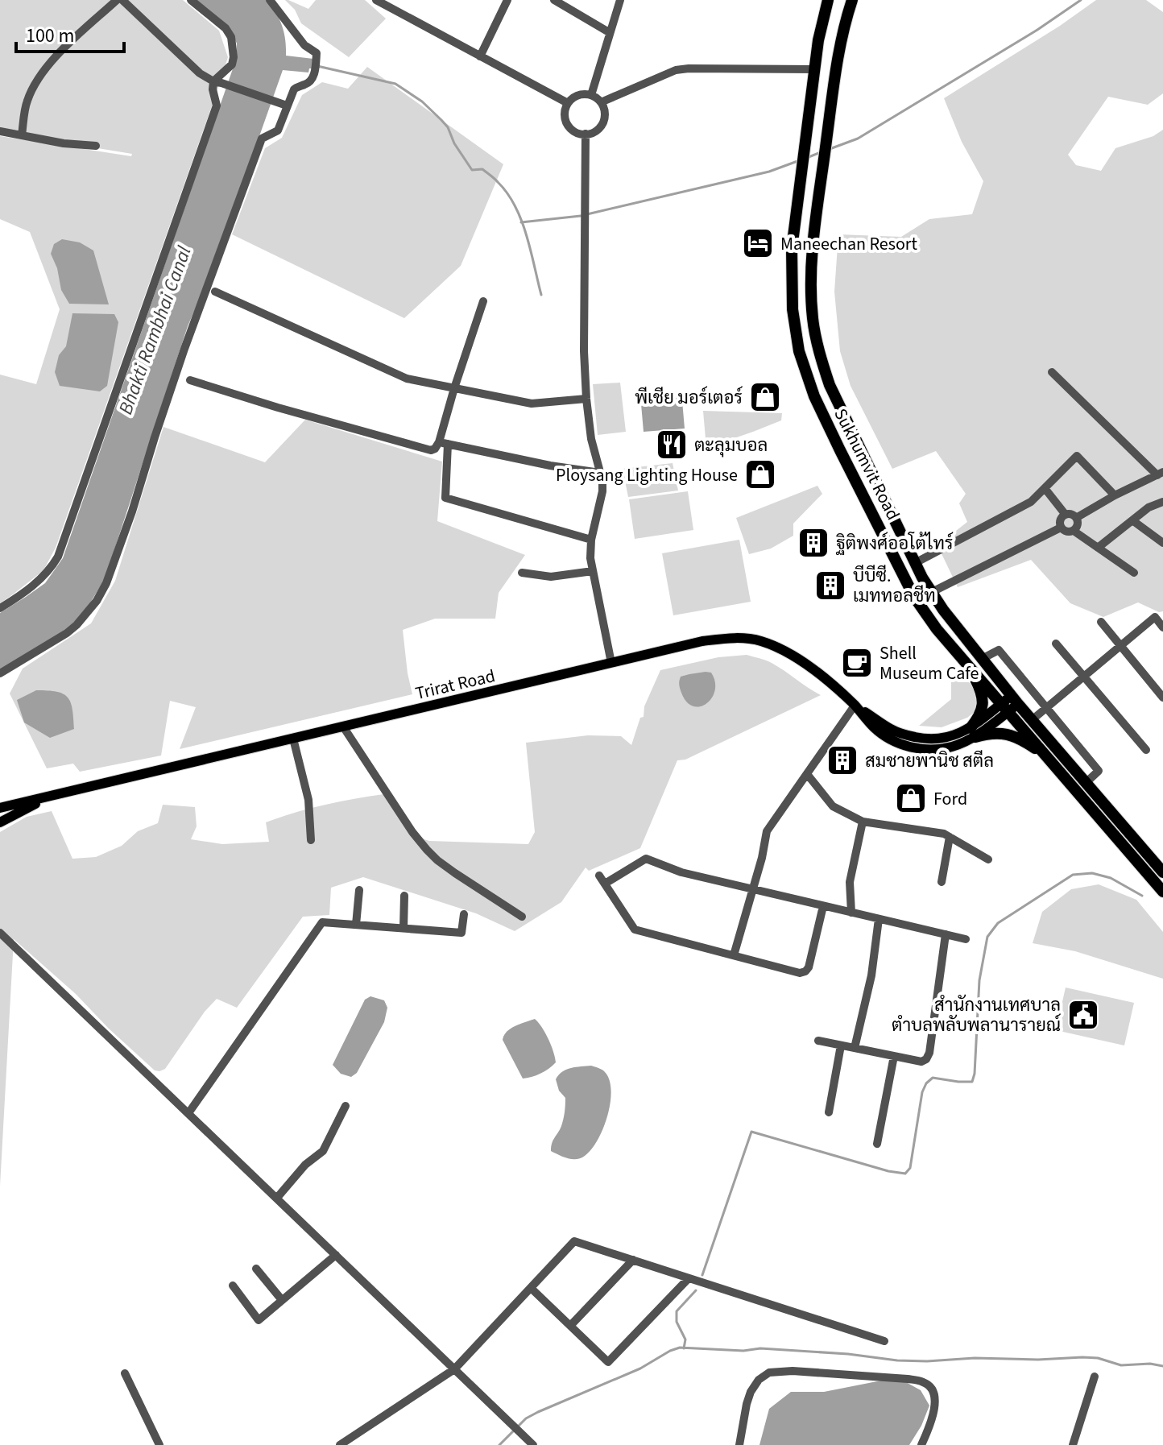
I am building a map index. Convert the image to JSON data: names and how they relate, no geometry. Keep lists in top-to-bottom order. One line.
{"streets":{"highway":["Sukhumvit Road"],"main road":["Trirat Road"]},"crossings":[["Sukhumvit Road","Trirat Road"]],"water":["Bhakti Rambhai Canal"],"places":{"hotel":["Maneechan Resort"],"shop":["พีเชีย มอร์เตอร์","Ploysang Lighting House","Ford"],"restaurant":["ตะลุมบอล"],"building":["ฐิติพงศ์ออโต้ไทร์","บีบีซี. เมททอลชีท","สมชายพานิช สตีล"],"cafe":["Shell Museum Cafe"],"public building":["สำนักงานเทศบาล ตำบลพลับพลานารายณ์"]},"scale_bar":"100 m"}
